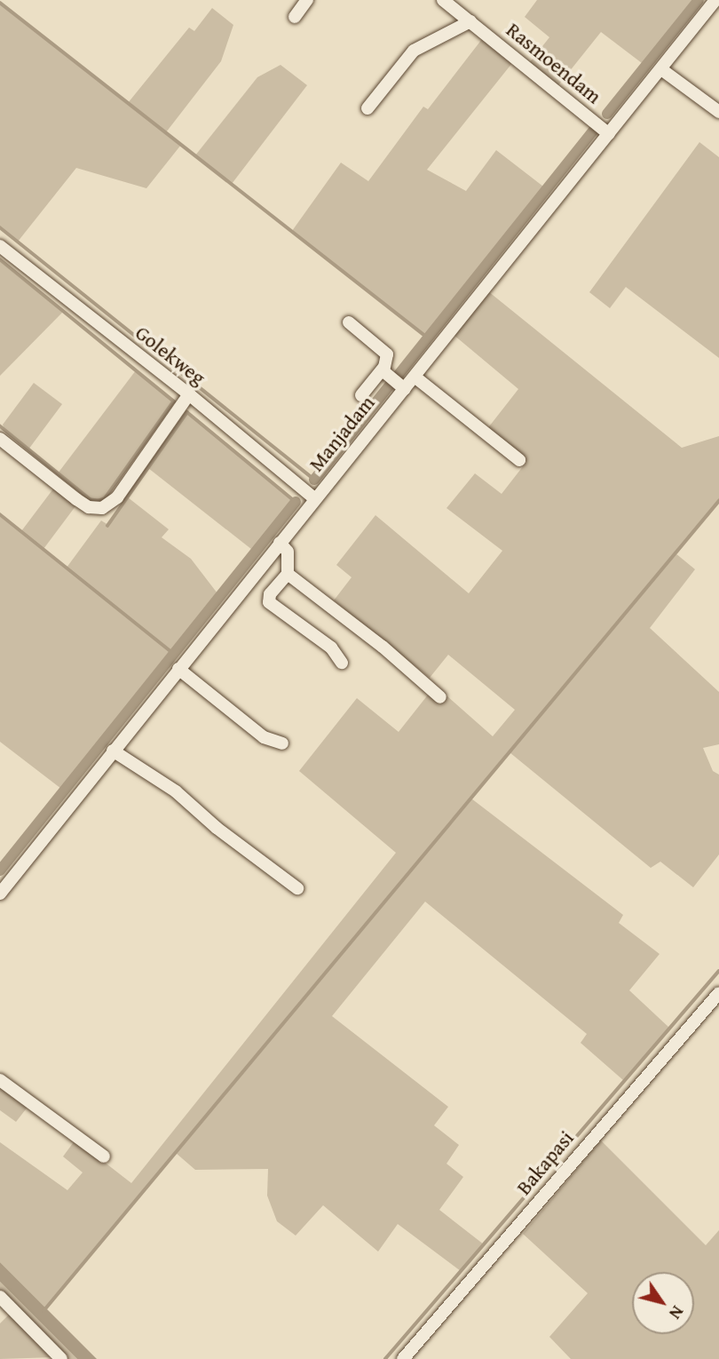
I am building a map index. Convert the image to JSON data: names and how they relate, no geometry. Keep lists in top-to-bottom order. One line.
{"streets":{"street":["Rasmoendam","Golekweg","Manjadam","Bakapasi"]},"crossings":[["Rasmoendam","Manjadam"],["Golekweg","Manjadam"]],"north":"bottom right"}
